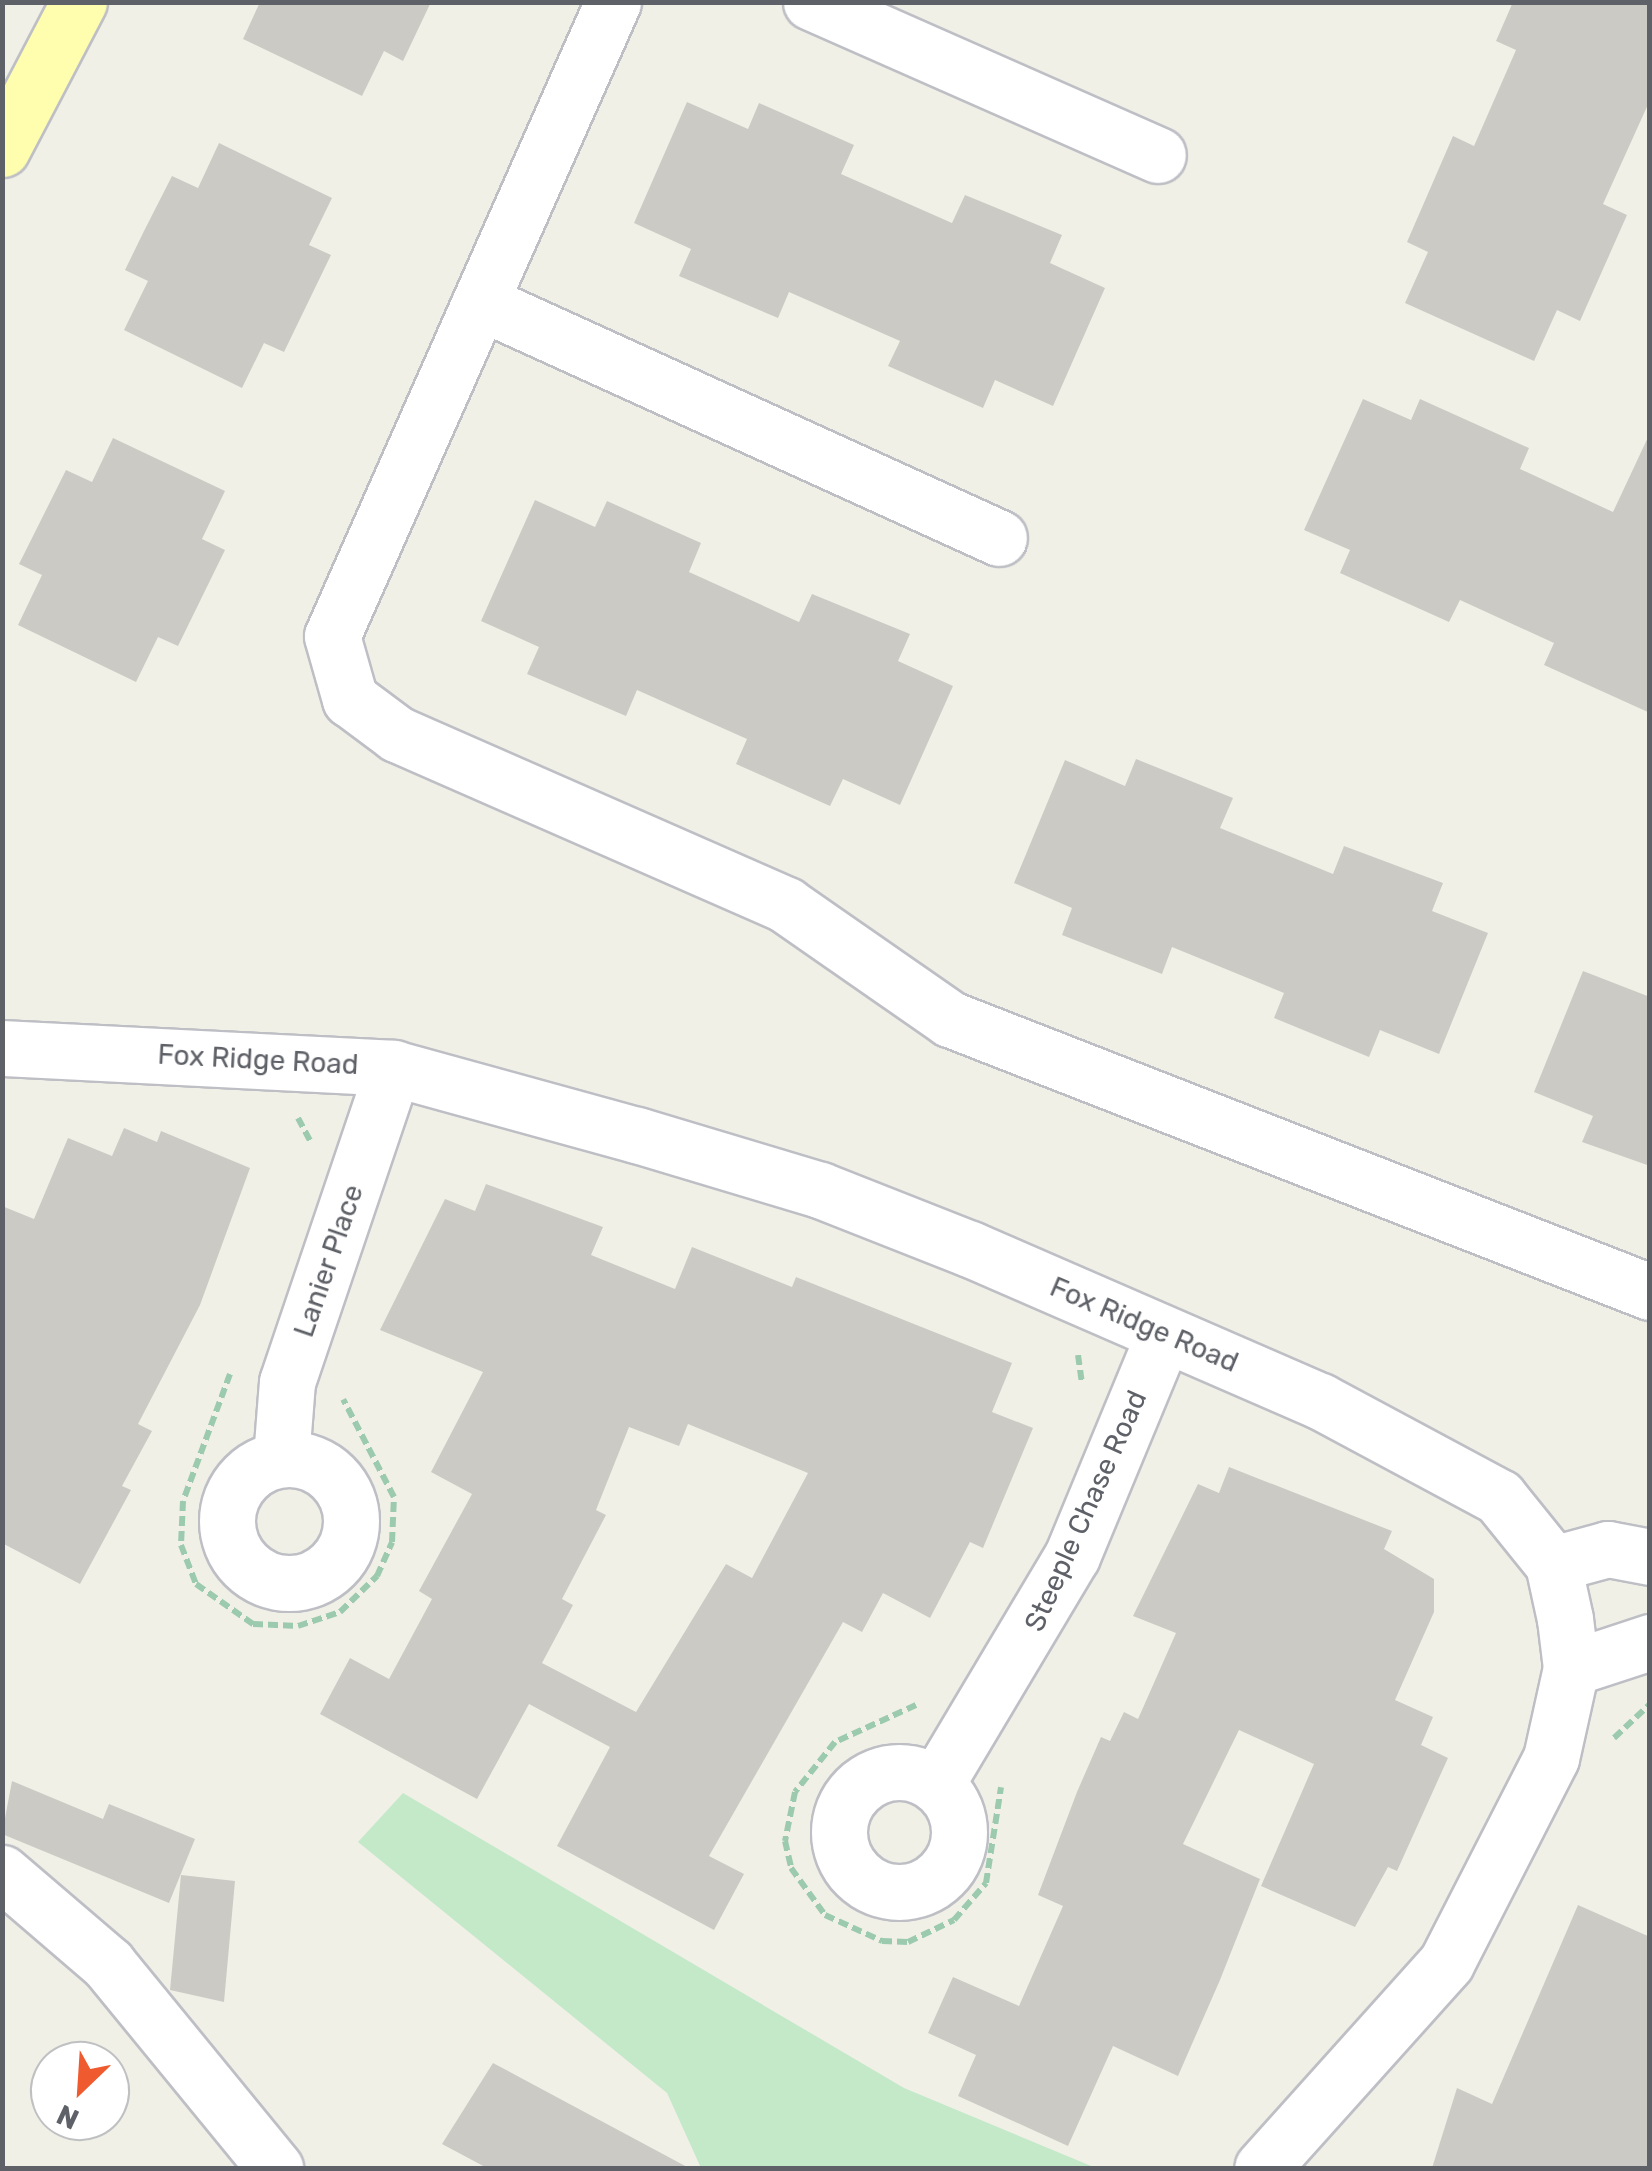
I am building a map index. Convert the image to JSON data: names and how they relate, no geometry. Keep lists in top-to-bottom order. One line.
{"streets":{"street":["Fox Ridge Road","Lanier Place","Steeple Chase Road"]},"crossings":[["Fox Ridge Road","Lanier Place"],["Fox Ridge Road","Steeple Chase Road"]],"north":"bottom left"}
